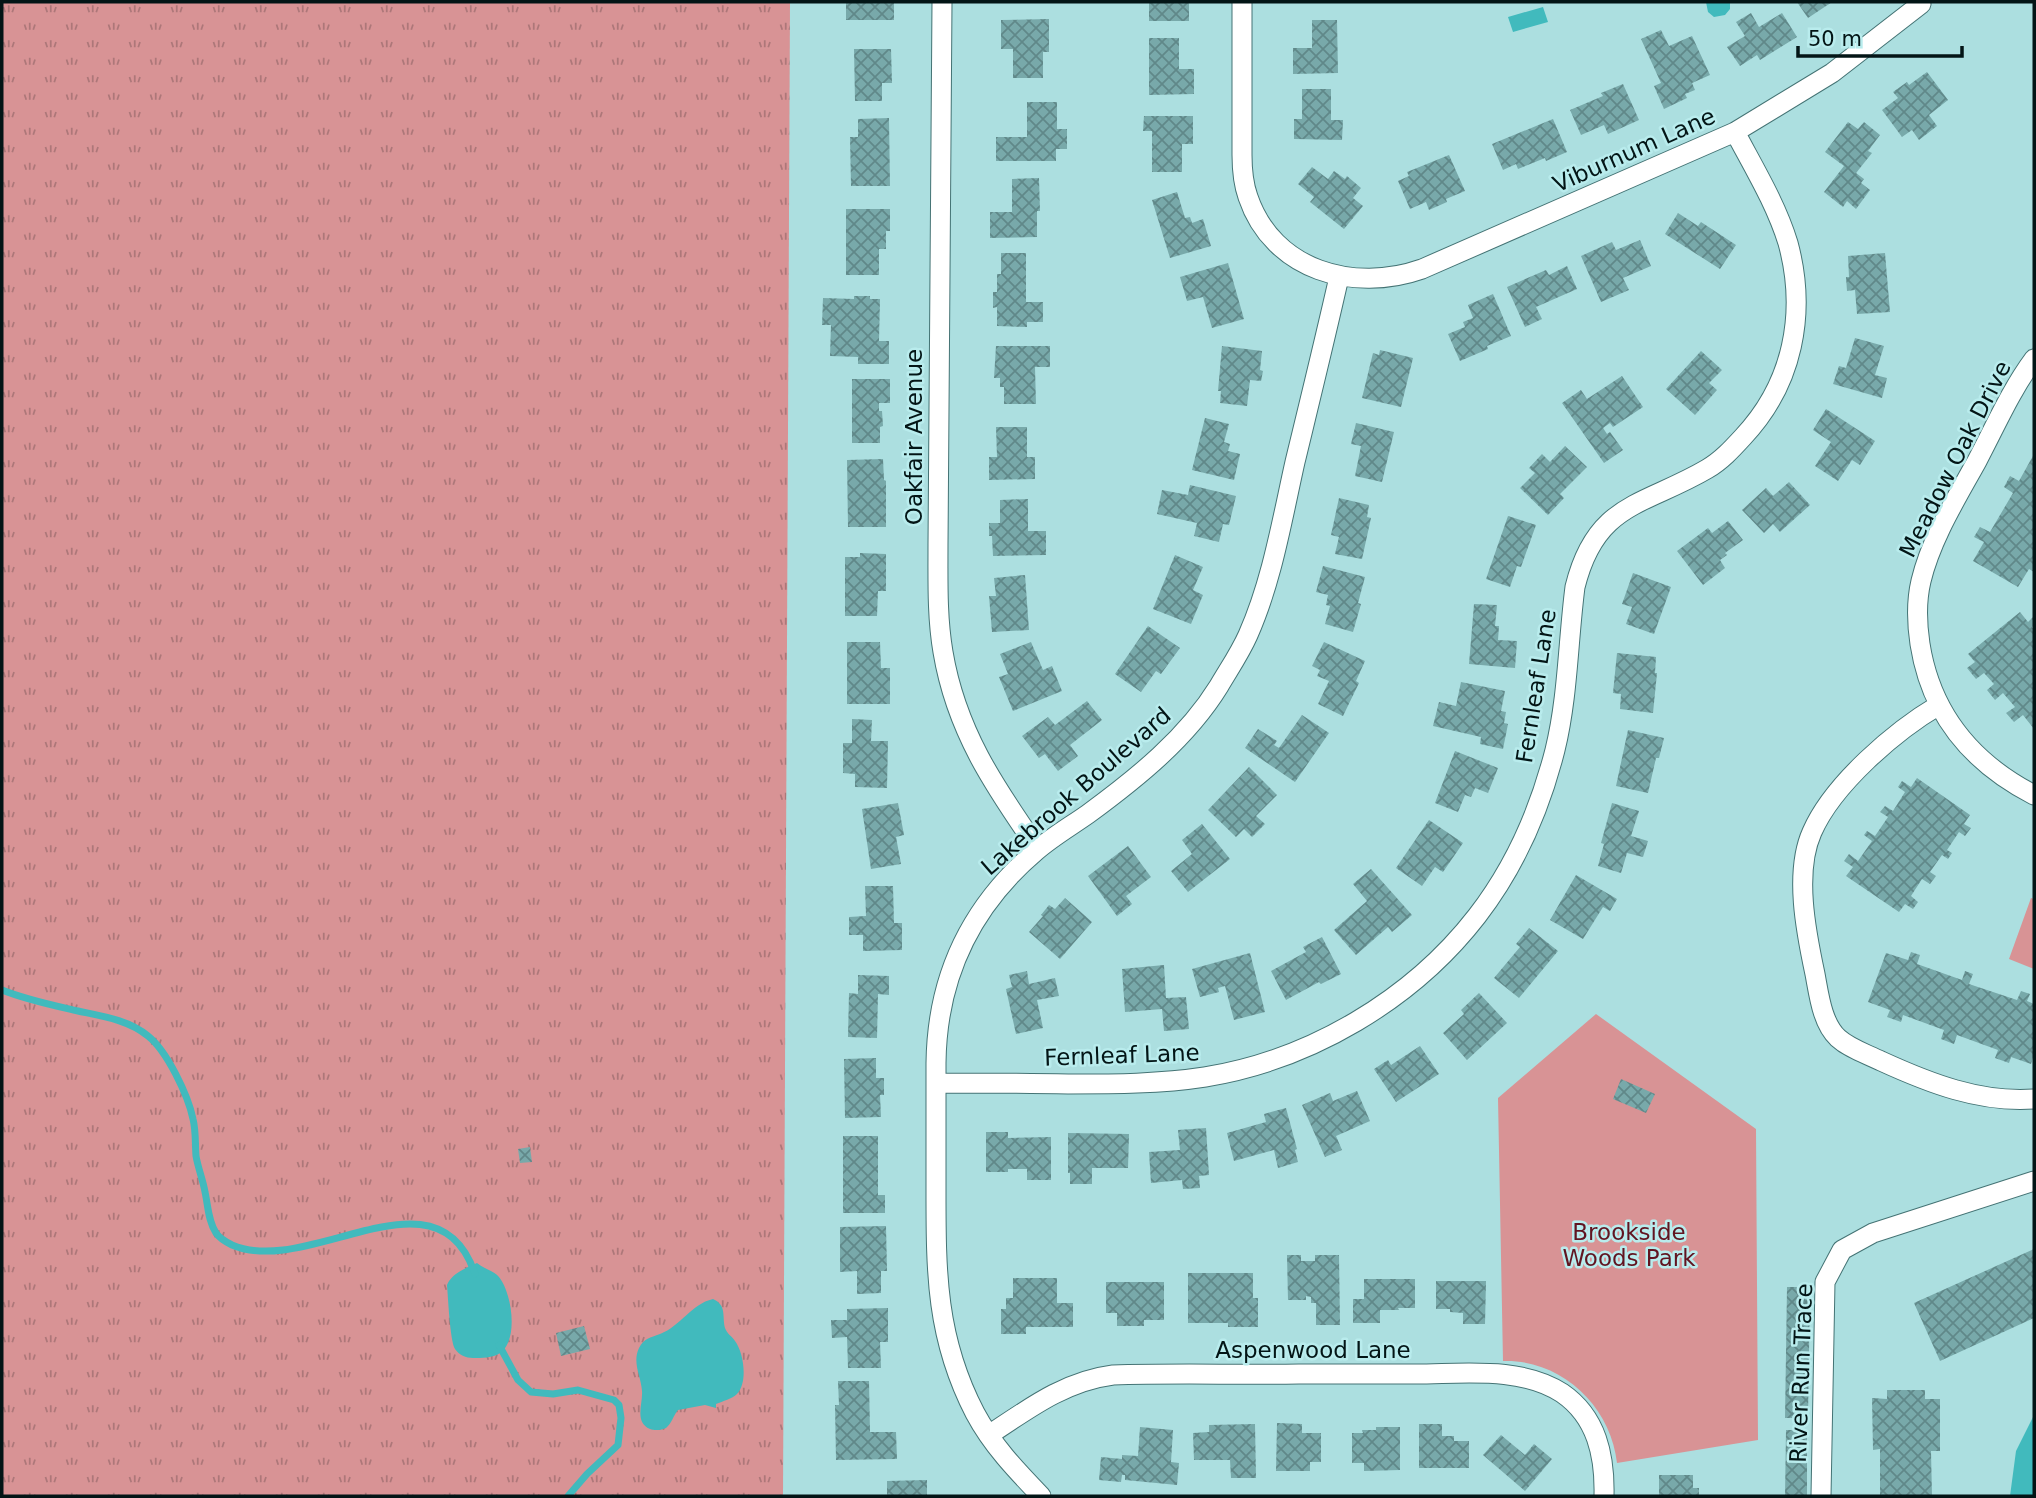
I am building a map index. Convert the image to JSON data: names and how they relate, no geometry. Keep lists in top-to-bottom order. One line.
{"streets":{"street":["Viburnum Lane","Oakfair Avenue","Meadow Oak Drive","Fernleaf Lane","Lakebrook Boulevard","Aspenwood Lane","River Run Trace"]},"crossings":[["Viburnum Lane","Fernleaf Lane"],["Viburnum Lane","Lakebrook Boulevard"],["Oakfair Avenue","Lakebrook Boulevard"],["Fernleaf Lane","Lakebrook Boulevard"],["Lakebrook Boulevard","Aspenwood Lane"]],"parks":["Brookside Woods Park"],"scale_bar":"50 m"}
